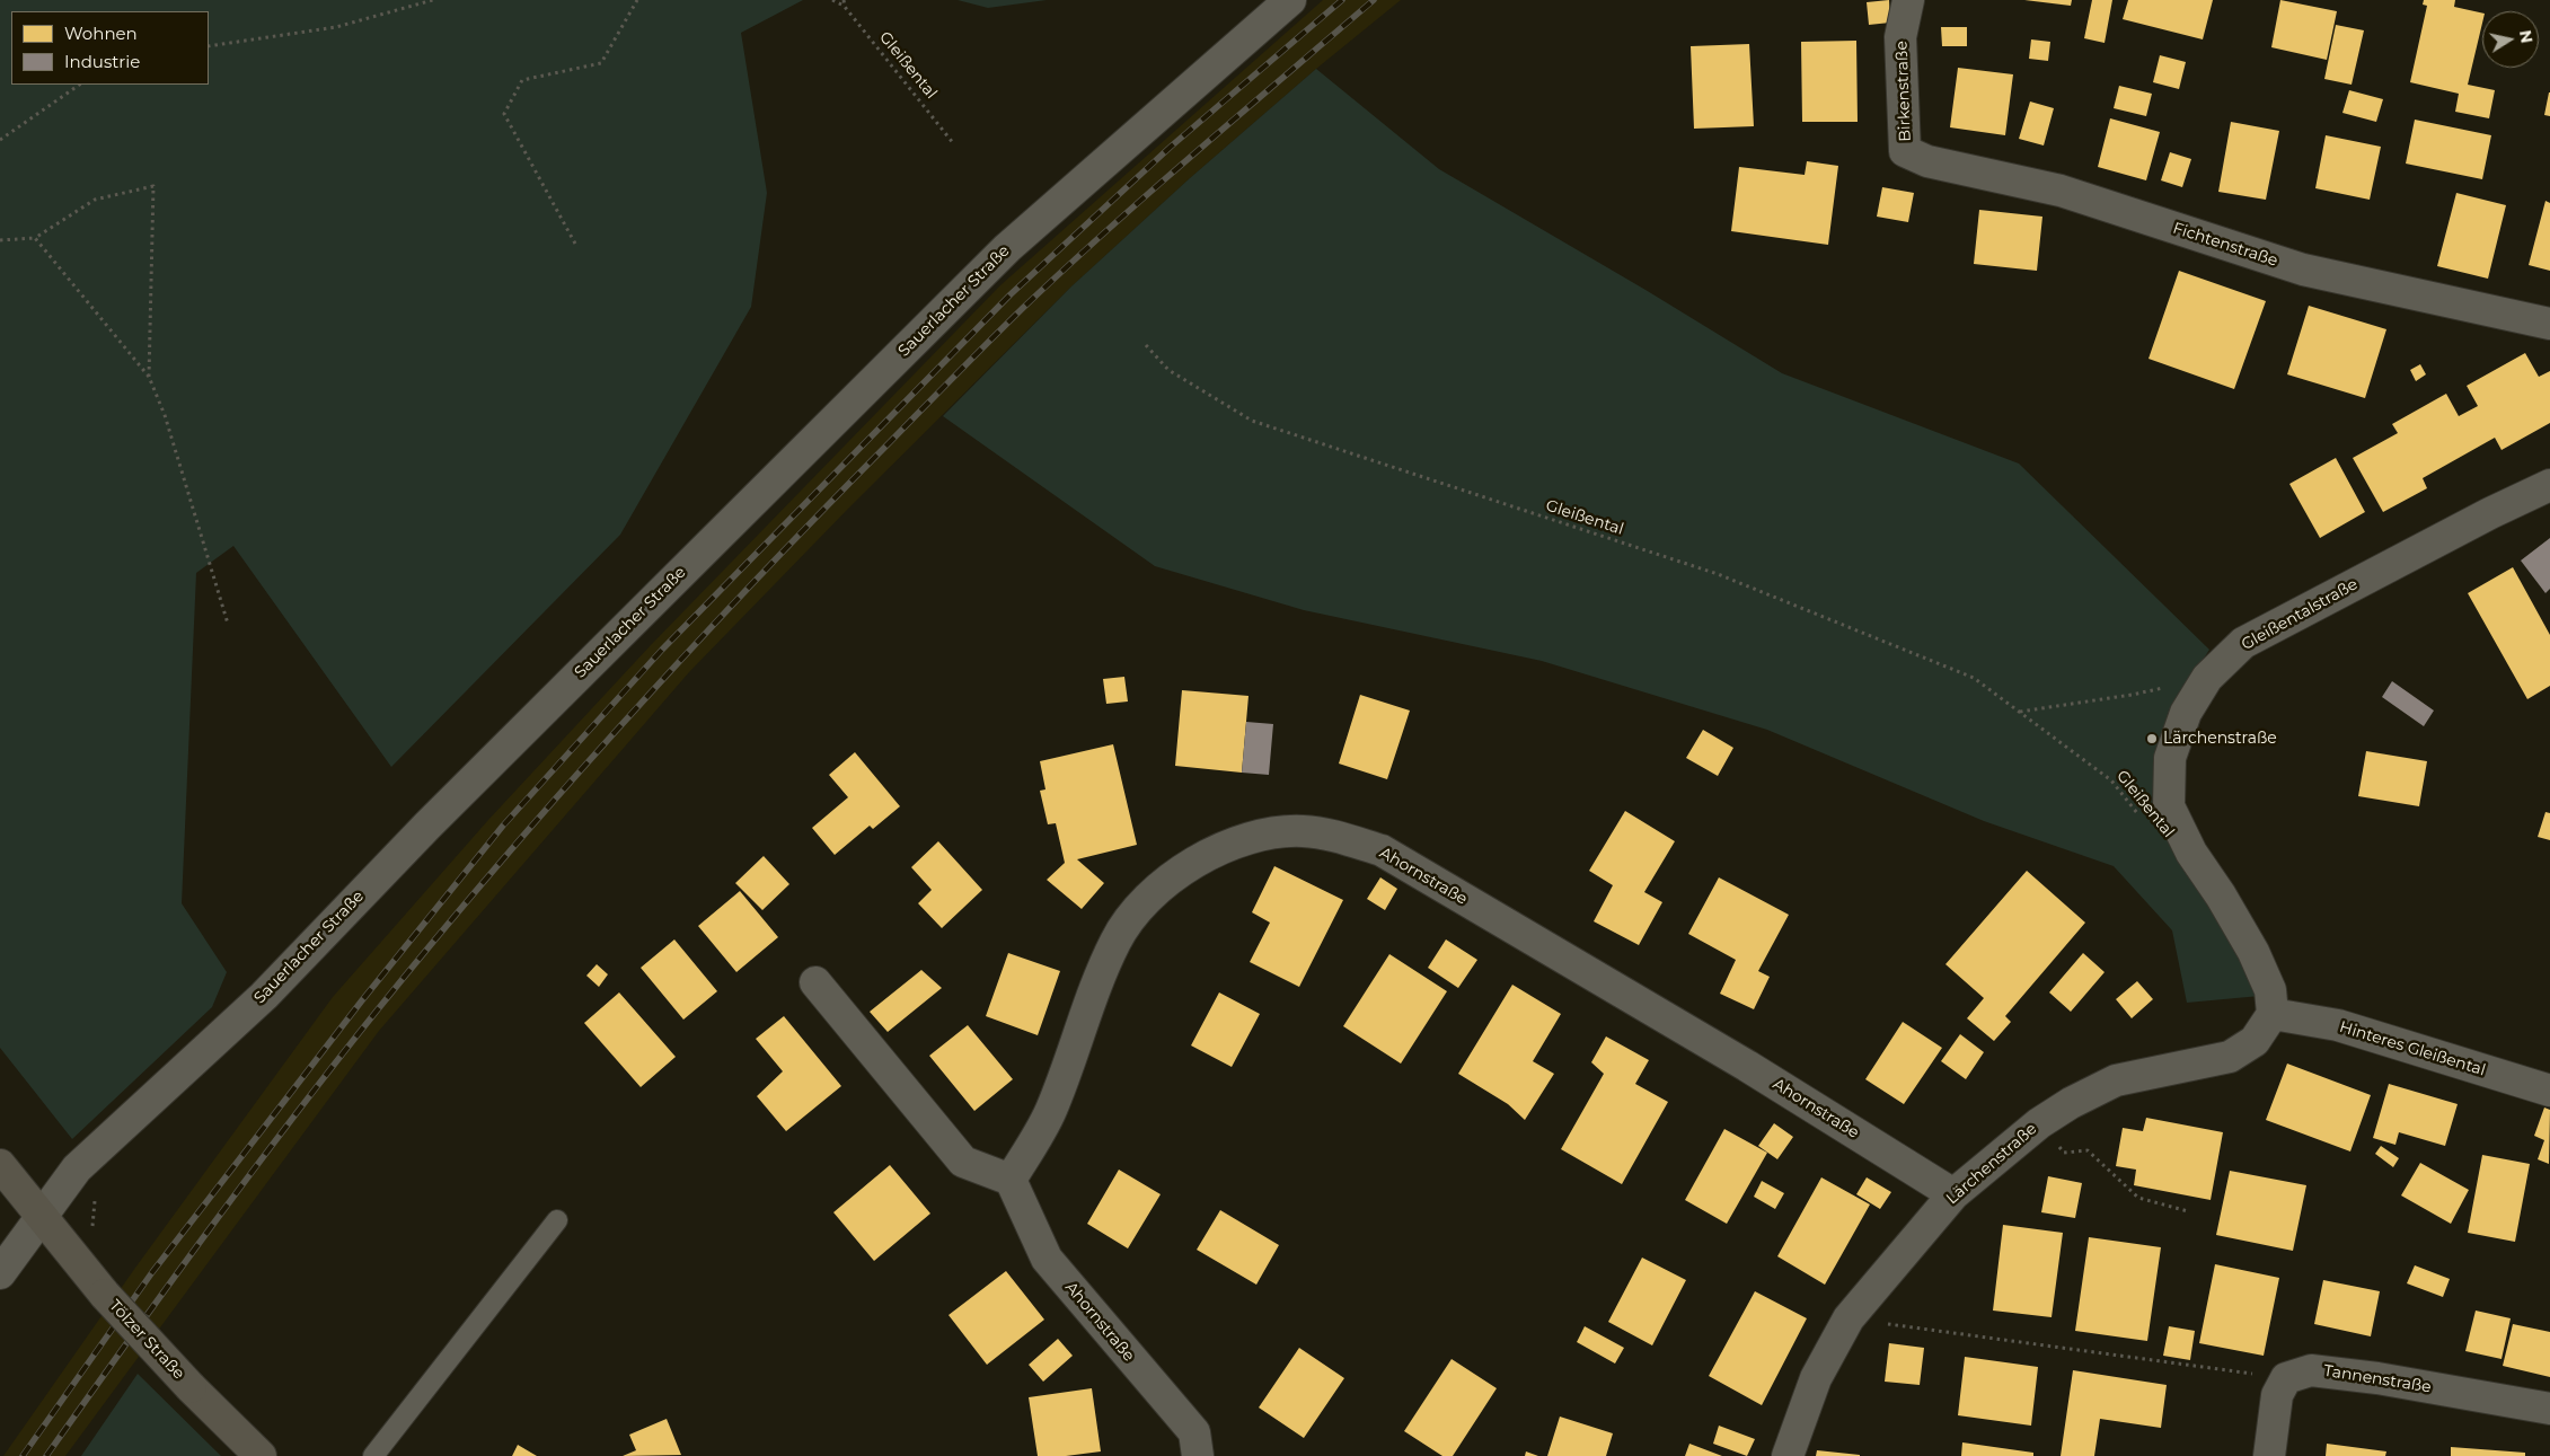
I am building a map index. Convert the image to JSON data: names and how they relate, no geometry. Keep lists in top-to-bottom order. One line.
{"streets":{"main road":["Tölzer Straße"],"street":["Birkenstraße","Fichtenstraße","Sauerlacher Straße","Gleißentalstraße","Ahornstraße","Hinteres Gleißental","Lärchenstraße","Tannenstraße"],"path":["Gleißental"]},"crossings":[["Birkenstraße","Fichtenstraße"],["Sauerlacher Straße","Tölzer Straße"],["Gleißentalstraße","Hinteres Gleißental"],["Gleißentalstraße","Lärchenstraße"],["Ahornstraße","Lärchenstraße"],["Hinteres Gleißental","Lärchenstraße"]],"places":["Lärchenstraße"],"legend":["Wohnen","Industrie"],"north":"right"}
